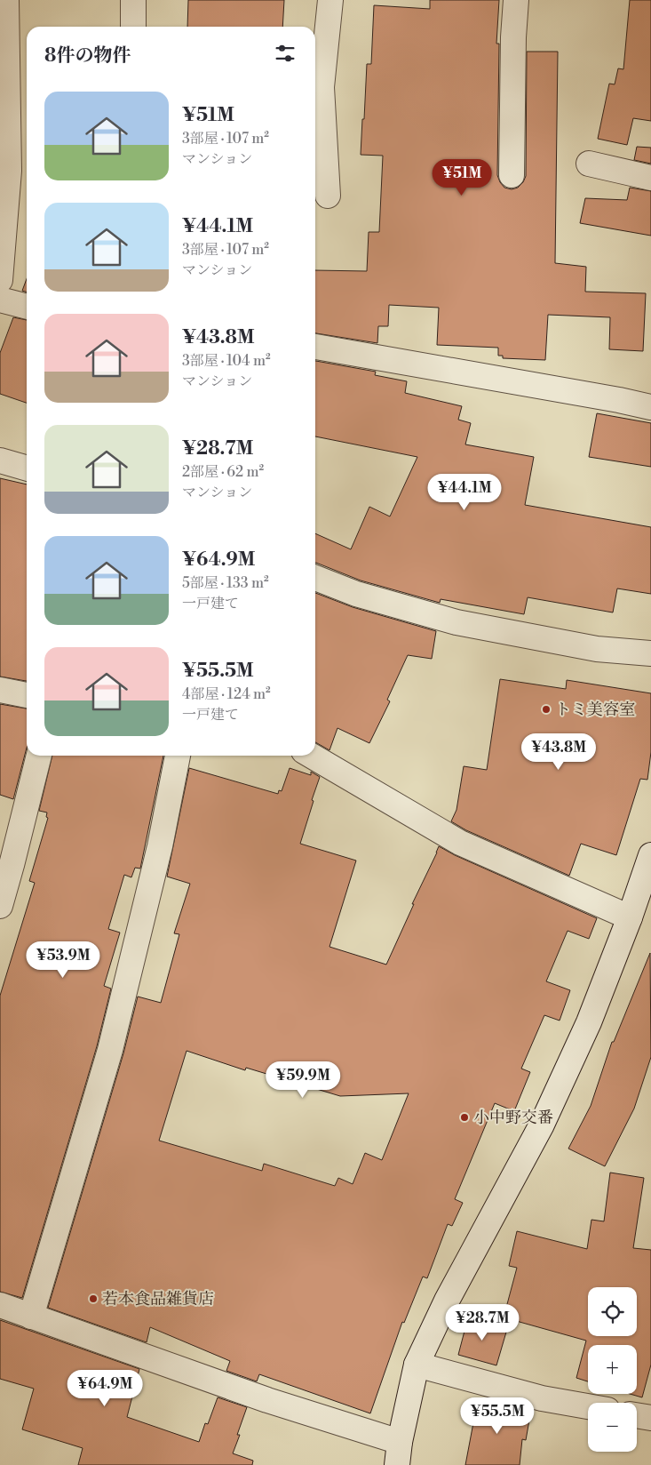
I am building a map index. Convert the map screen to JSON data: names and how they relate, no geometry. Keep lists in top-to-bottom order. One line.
{"places":["トミ美容室","小中野交番","若本食品雑貨店"],"page":{"heading":"8件の物件","list":[{"name":"¥51M","note":"3部屋 · 107 m² · マンション"},{"name":"¥44.1M","note":"3部屋 · 107 m² · マンション"},{"name":"¥43.8M","note":"3部屋 · 104 m² · マンション"},{"name":"¥28.7M","note":"2部屋 · 62 m² · マンション"},{"name":"¥64.9M","note":"5部屋 · 133 m² · 一戸建て"},{"name":"¥55.5M","note":"4部屋 · 124 m² · 一戸建て"}],"price":["¥51M","¥44.1M","¥43.8M","¥53.9M","¥59.9M","¥28.7M","¥64.9M","¥55.5M"],"map_buttons":["+","−"]}}
